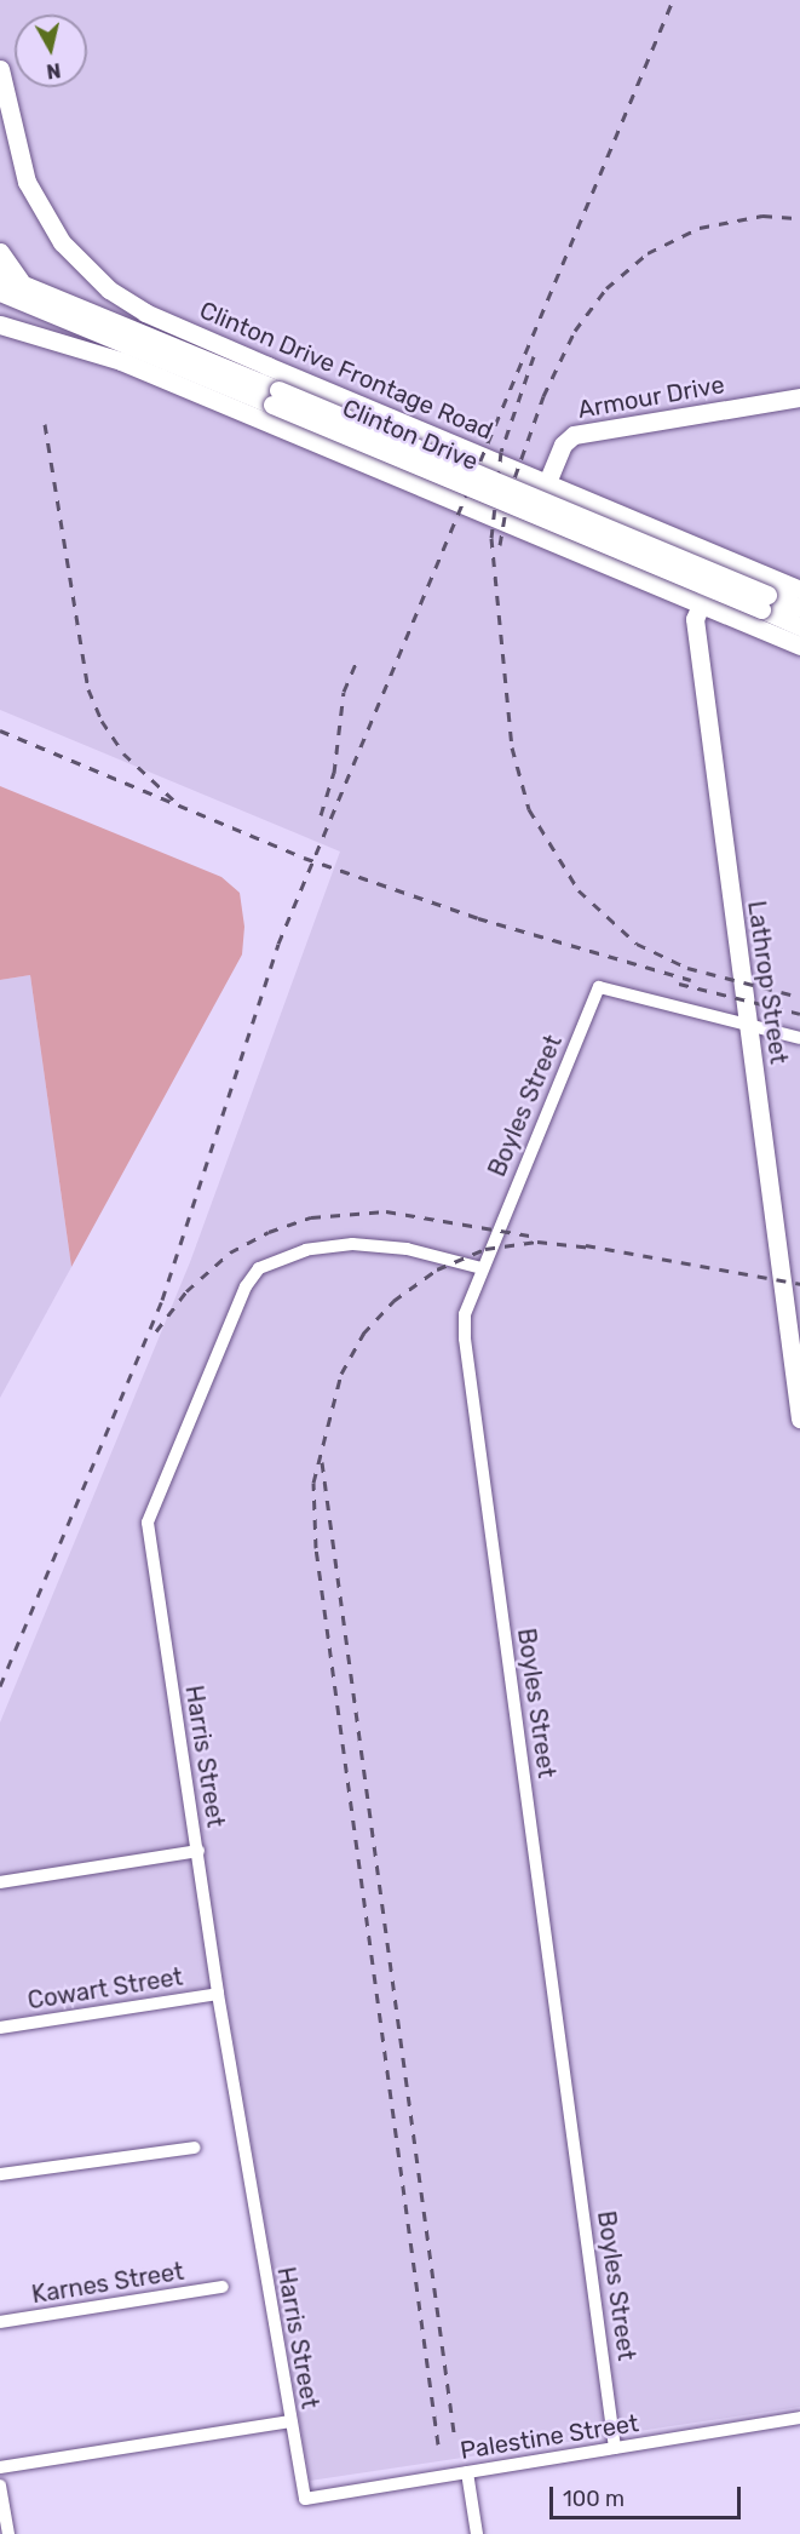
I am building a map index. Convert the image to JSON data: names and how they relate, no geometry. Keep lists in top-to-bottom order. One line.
{"streets":{"street":["Clinton Drive Frontage Road","Armour Drive","Clinton Drive","Lathrop Street","Boyles Street","Harris Street","Cowart Street","Karnes Street","Palestine Street"]},"crossings":[["Clinton Drive Frontage Road","Armour Drive"],["Clinton Drive Frontage Road","Lathrop Street"],["Lathrop Street","Boyles Street"],["Boyles Street","Harris Street"],["Boyles Street","Palestine Street"],["Harris Street","Cowart Street"],["Harris Street","Palestine Street"]],"scale_bar":"100 m","north":"bottom"}
